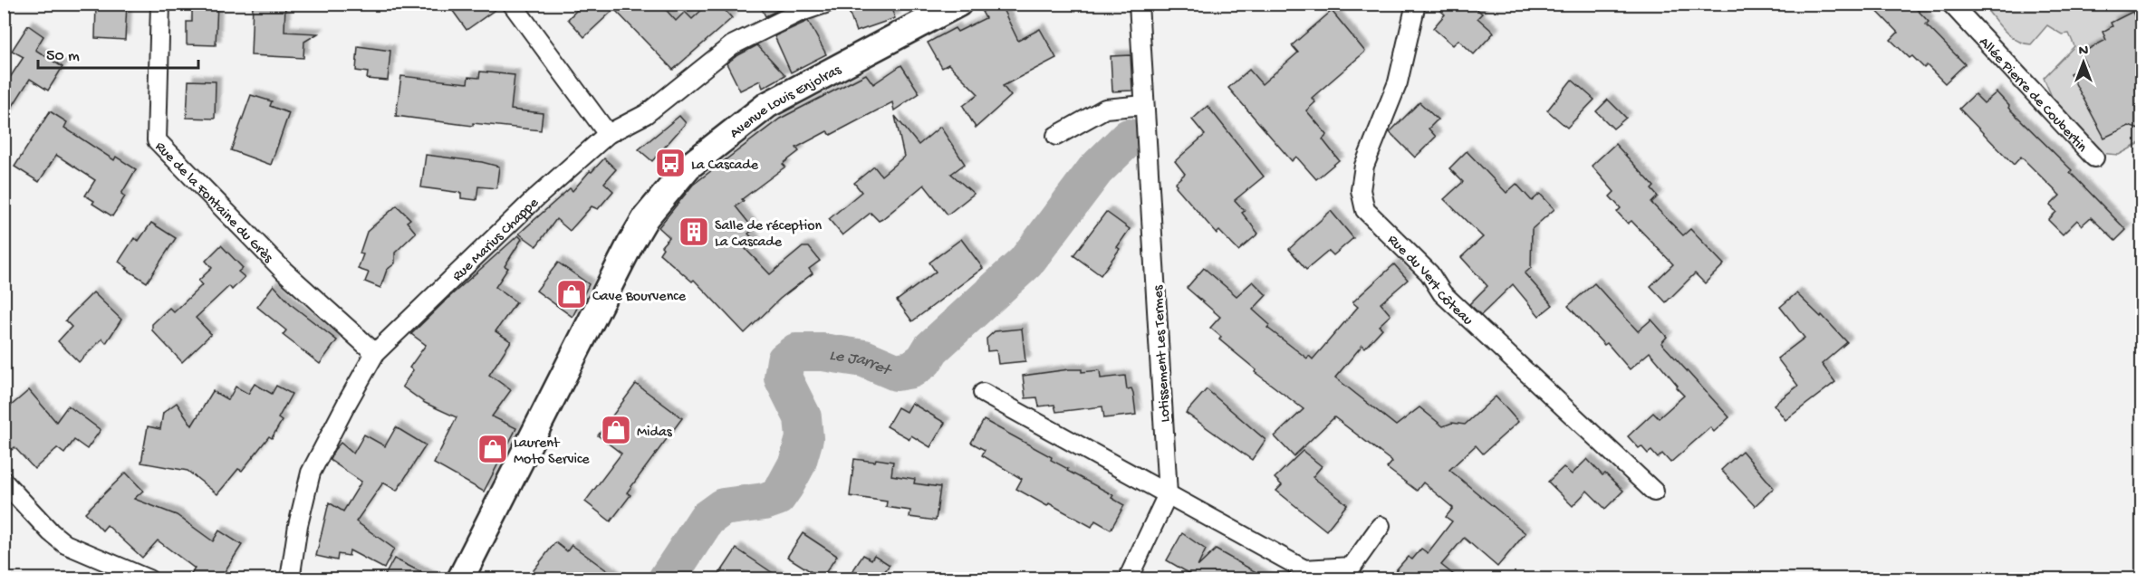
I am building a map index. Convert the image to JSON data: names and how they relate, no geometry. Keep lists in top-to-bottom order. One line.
{"streets":{"main road":["Avenue Louis Enjolras"],"street":["Allée Pierre de Coubertin","Rue de la Fontaine du Grès","Rue Marius Chappe","Rue du Vert Côteau","Lotissement Les Termes"]},"crossings":[["Rue de la Fontaine du Grès","Rue Marius Chappe"]],"water":["Le Jarret"],"places":{"bus stop":["La Cascade"],"building":["Salle de réception La Cascade"],"shop":["Cave Bourvence","Midas","Laurent Moto Service"]},"scale_bar":"50 m","north":"top"}
